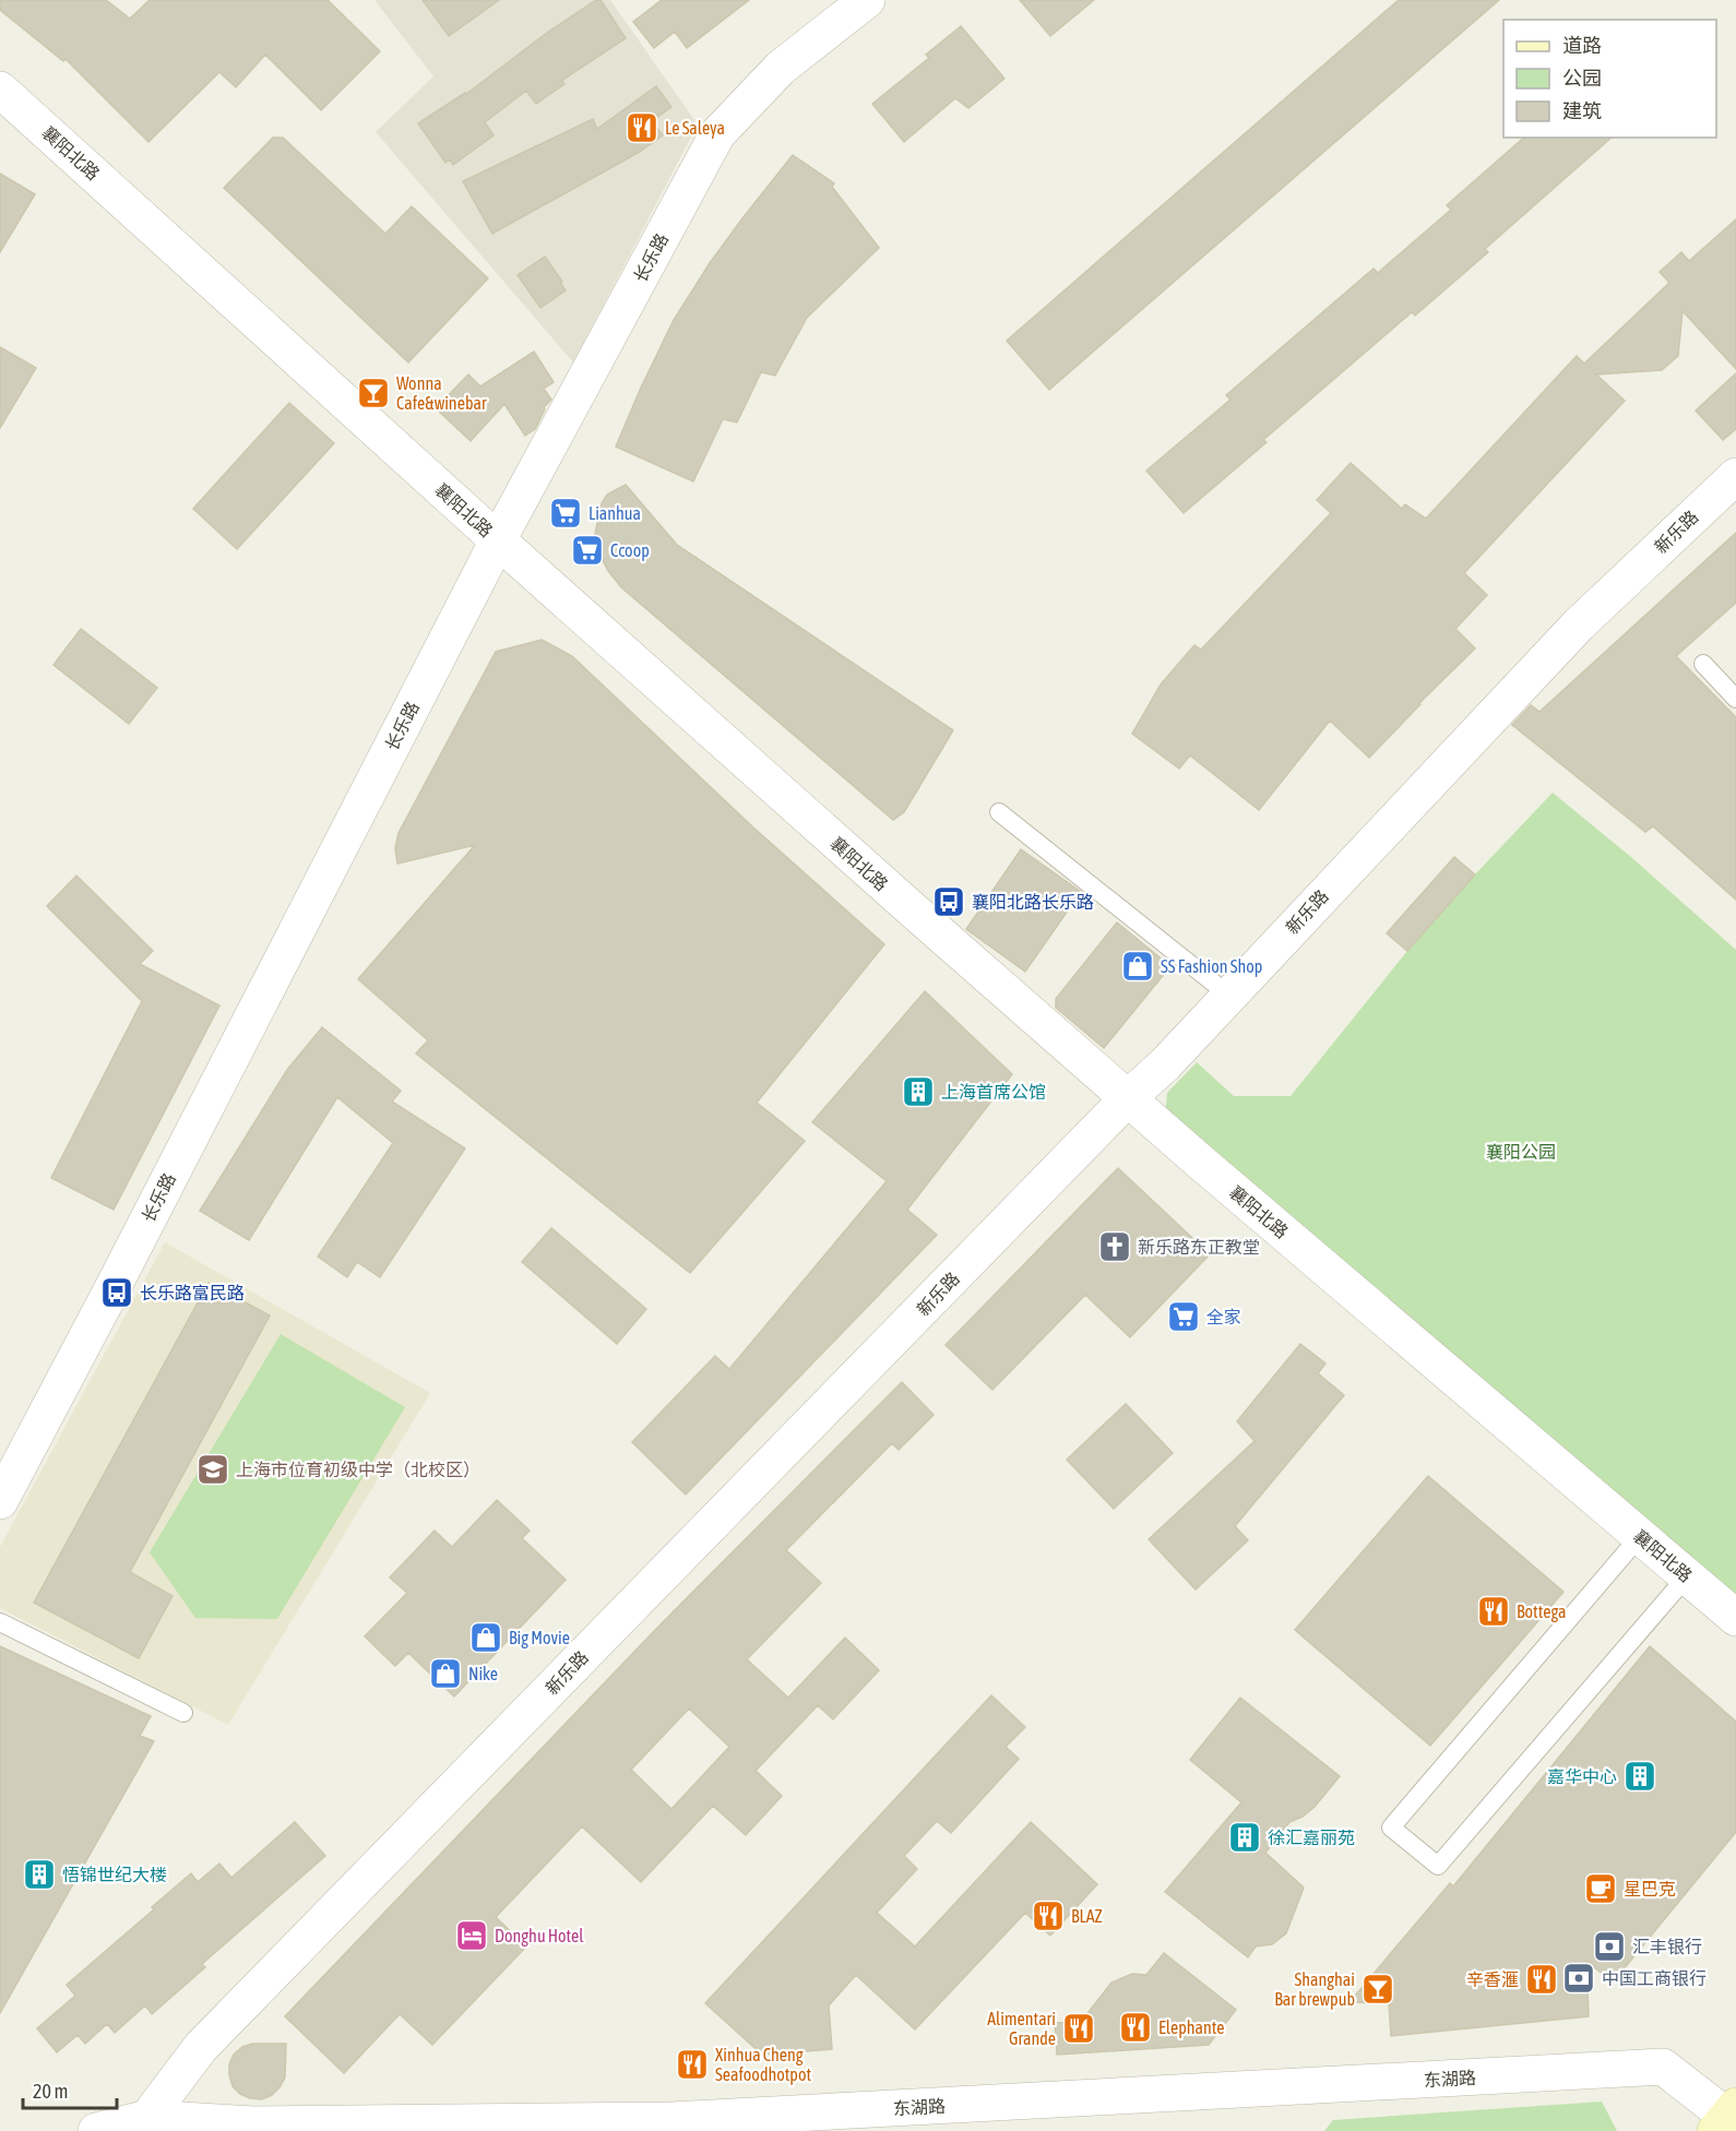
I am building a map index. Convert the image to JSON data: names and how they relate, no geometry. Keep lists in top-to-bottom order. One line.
{"streets":{"street":["襄阳北路","长乐路","新乐路","东湖路"]},"crossings":[["襄阳北路","长乐路"],["襄阳北路","新乐路"],["新乐路","东湖路"]],"parks":["襄阳公园"],"places":{"restaurant":["Le Saleya","Bottega","BLAZ","辛香滙","Elephante","Alimentari Grande","Xinhua Cheng Seafoodhotpot"],"bar":["Wonna Cafe&winebar","Shanghai Bar brewpub"],"supermarket":["Lianhua","Ccoop","全家"],"bus stop":["襄阳北路长乐路","长乐路富民路"],"shop":["SS Fashion Shop","Big Movie","Nike"],"building":["上海首席公馆","嘉华中心","徐汇嘉丽苑","悟锦世纪大楼"],"church":["新乐路东正教堂"],"school or university":["上海市位育初级中学（北校区）"],"cafe":["星巴克"],"hotel":["Donghu Hotel"],"bank":["汇丰银行","中国工商银行"]},"legend":["道路","公园","建筑"],"scale_bar":"20 m"}
